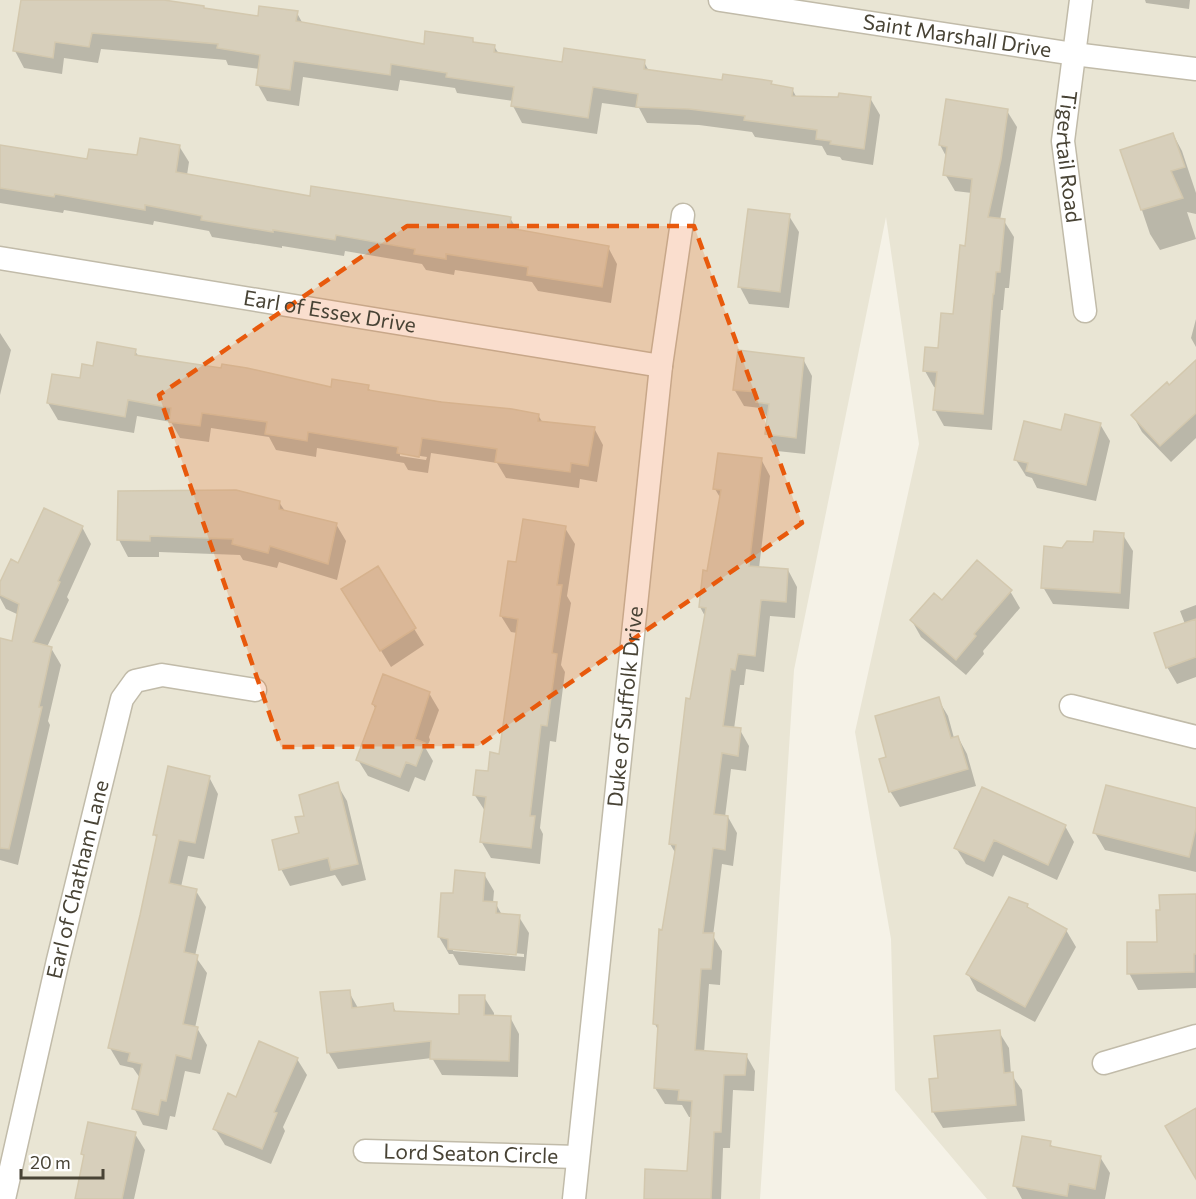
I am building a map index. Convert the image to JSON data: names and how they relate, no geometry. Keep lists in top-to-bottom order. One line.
{"streets":{"street":["Saint Marshall Drive","Tigertail Road","Earl of Essex Drive","Duke of Suffolk Drive","Earl of Chatham Lane","Lord Seaton Circle"]},"crossings":[["Saint Marshall Drive","Tigertail Road"],["Earl of Essex Drive","Duke of Suffolk Drive"],["Duke of Suffolk Drive","Lord Seaton Circle"]],"scale_bar":"20 m"}
